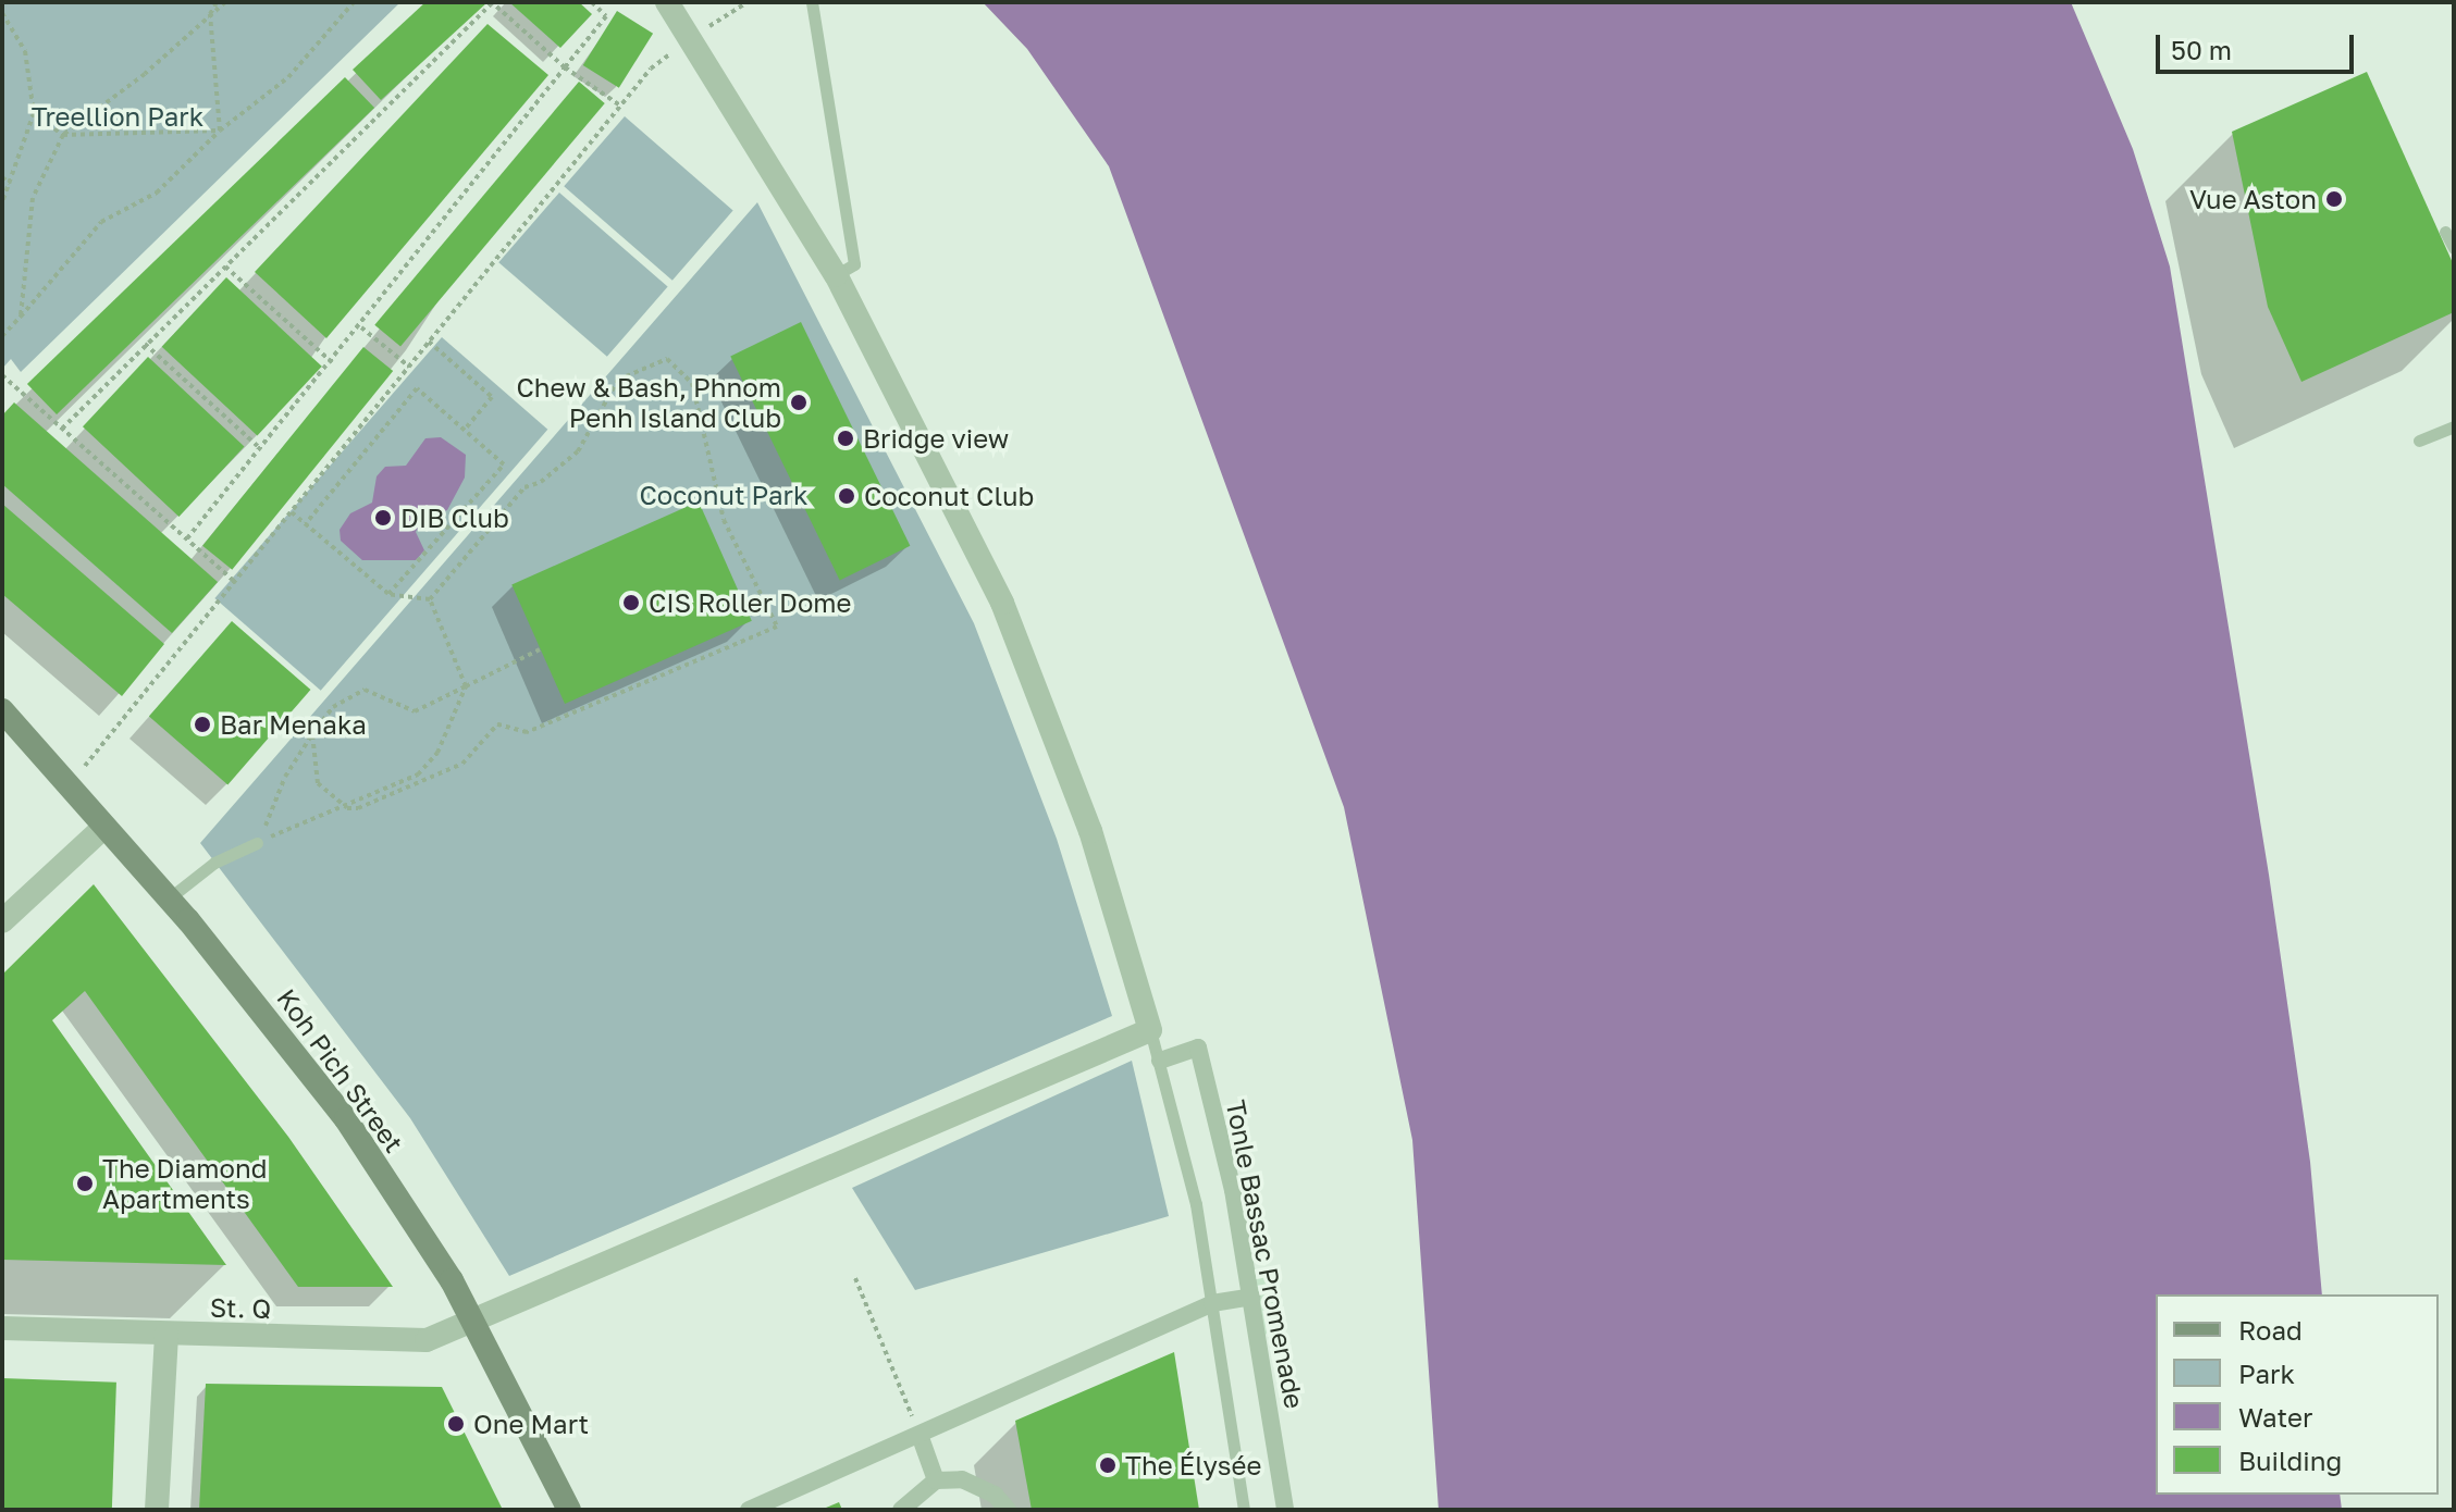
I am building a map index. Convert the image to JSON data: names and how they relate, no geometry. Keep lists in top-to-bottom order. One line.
{"streets":{"main road":["Koh Pich Street"],"street":["Tonle Bassac Promenade","St. Q"]},"crossings":[["Koh Pich Street","St. Q"]],"parks":["Treellion Park","Coconut Park"],"places":["Vue Aston","Chew & Bash, Phnom Penh Island Club","Bridge view","Coconut Club","DIB Club","CIS Roller Dome","Bar Menaka","The Diamond Apartments","One Mart","The Élysée"],"legend":["Road","Park","Water","Building"],"scale_bar":"50 m"}
